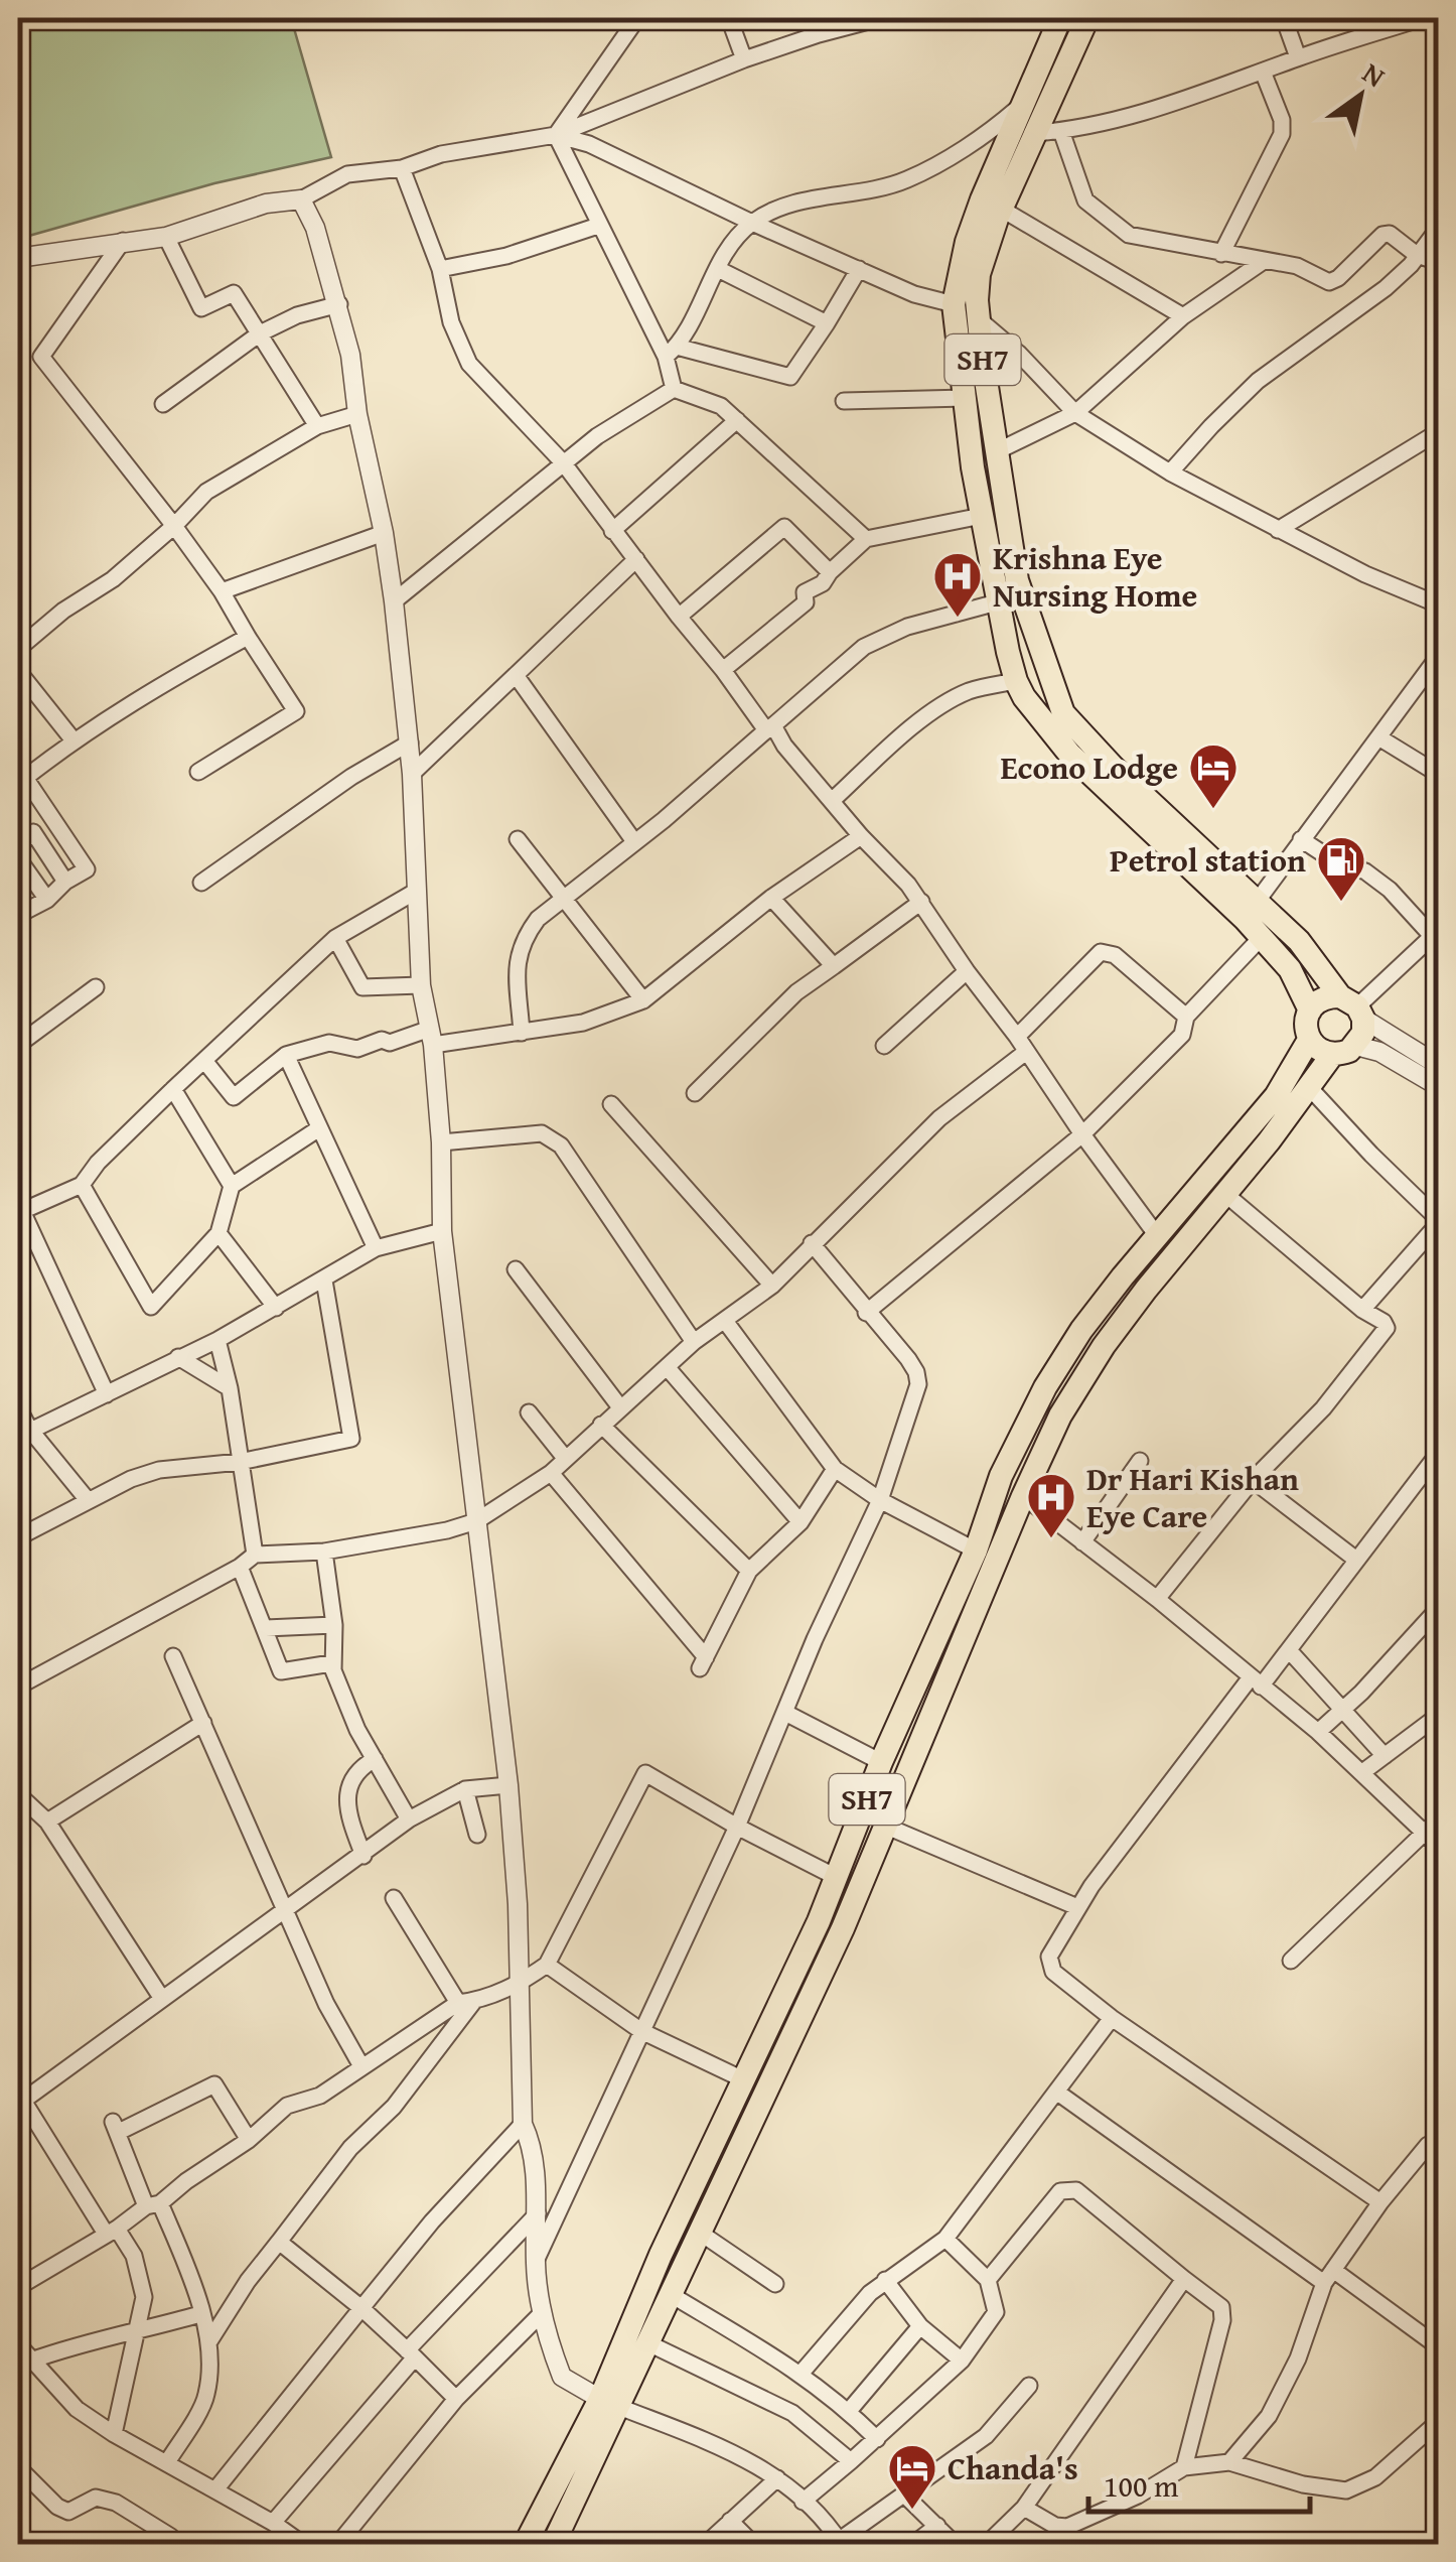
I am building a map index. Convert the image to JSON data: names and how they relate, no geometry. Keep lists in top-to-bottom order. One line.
{"streets":{"main road":["SH7"]},"places":{"hospital":["Krishna Eye Nursing Home","Dr Hari Kishan Eye Care"],"hotel":["Econo Lodge","Chanda's"],"fuel station":["Petrol station"]},"scale_bar":"100 m","north":"top right"}
